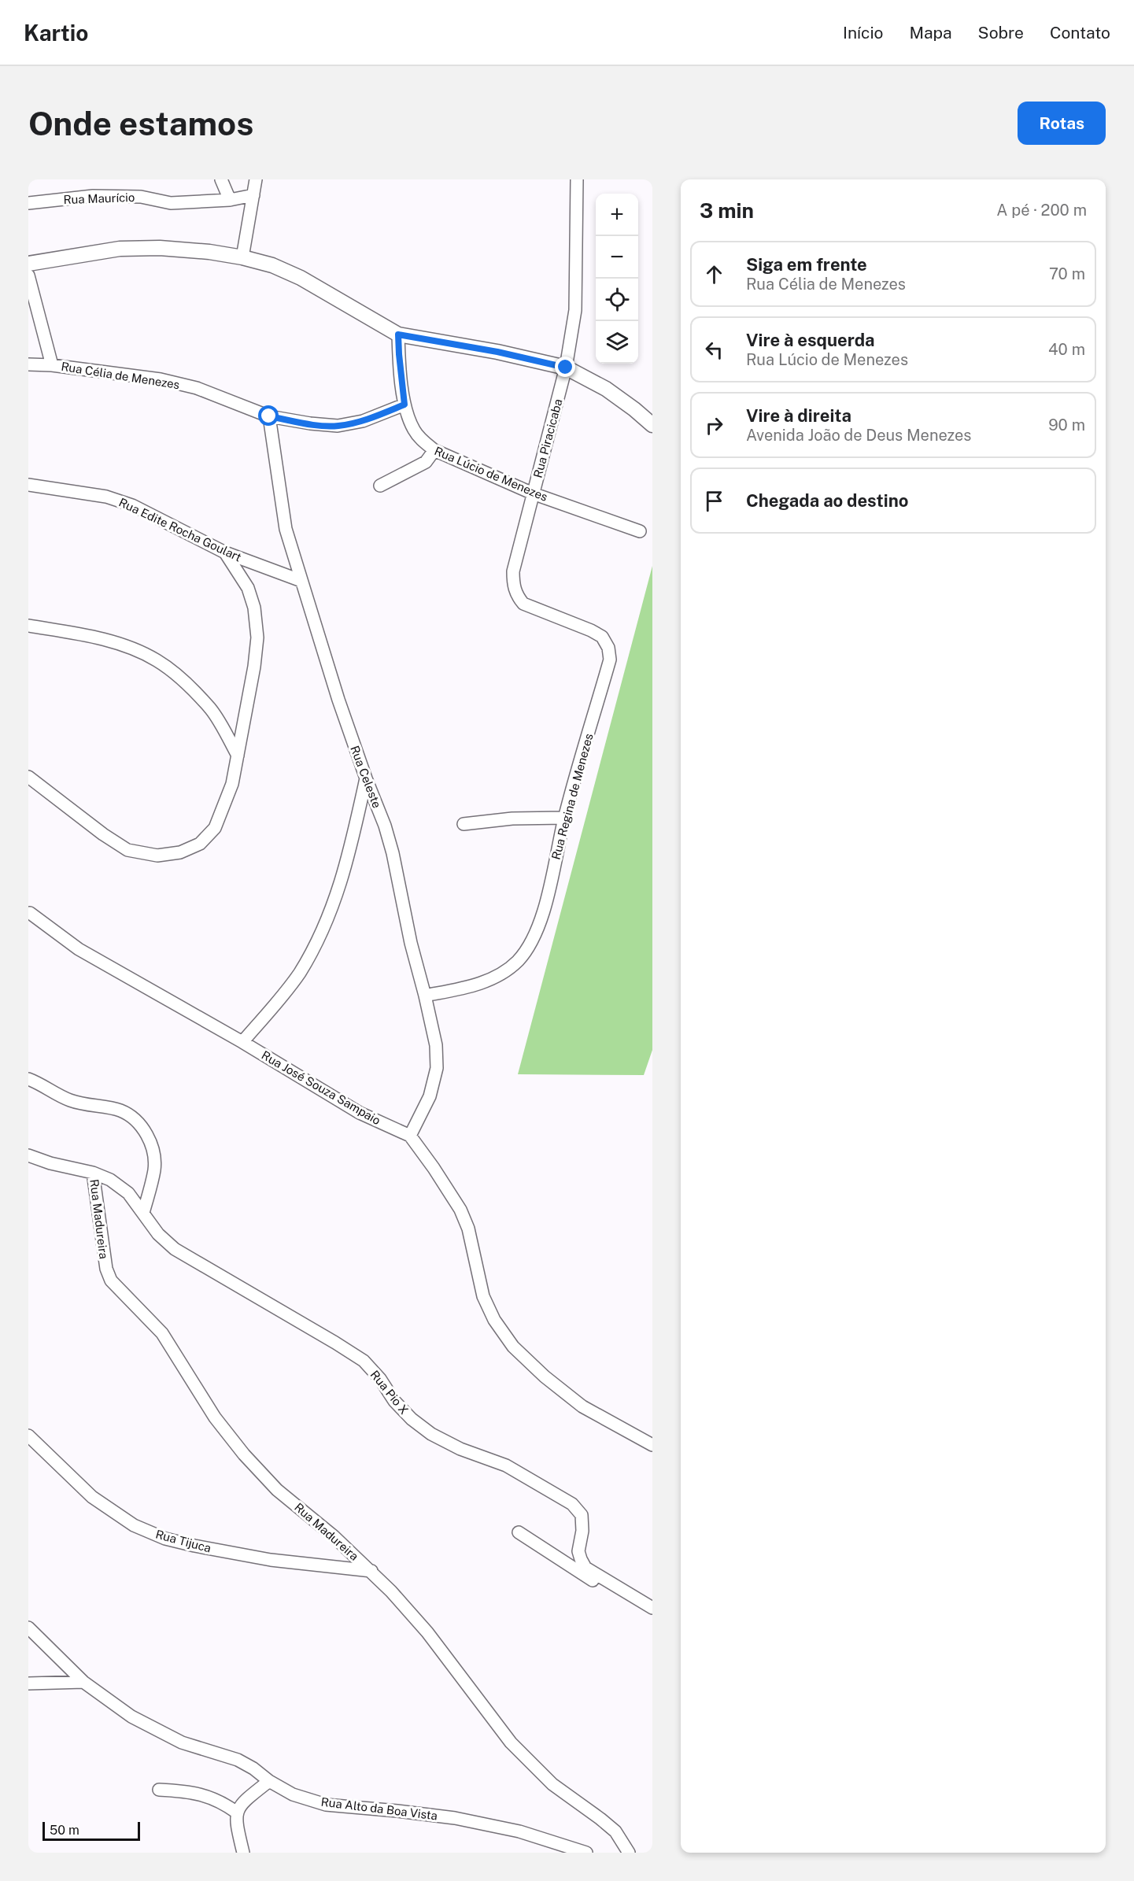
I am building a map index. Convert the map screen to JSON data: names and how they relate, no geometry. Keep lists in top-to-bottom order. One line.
{"streets":{"street":["Rua Maurício","Rua Célia de Menezes","Rua Piracicaba","Rua Lúcio de Menezes","Rua Edite Rocha Goulart","Rua Celeste","Rua Regina de Menezes","Rua José Souza Sampaio","Rua Madureira","Rua Pio X","Rua Tijuca","Rua Alto da Boa Vista"]},"crossings":[["Rua Célia de Menezes","Rua Lúcio de Menezes"],["Rua Célia de Menezes","Rua Celeste"],["Rua Piracicaba","Rua Lúcio de Menezes"],["Rua Piracicaba","Rua Regina de Menezes"],["Rua Edite Rocha Goulart","Rua Celeste"],["Rua Celeste","Rua Regina de Menezes"],["Rua Celeste","Rua José Souza Sampaio"],["Rua Madureira","Rua Pio X"],["Rua Madureira","Rua Tijuca"]],"scale_bar":"50 m","page":{"header":"Kartio","nav":["Início","Mapa","Sobre","Contato"],"buttons":"Rotas","title":"Onde estamos","heading":["3 min","A pé · 200 m"],"map_buttons":["+","−"],"list":[["Siga em frente","Rua Célia de Menezes","70 m"],["Vire à esquerda","Rua Lúcio de Menezes","40 m"],["Vire à direita","Avenida João de Deus Menezes","90 m"],"Chegada ao destino"],"scale":"50 m"}}
